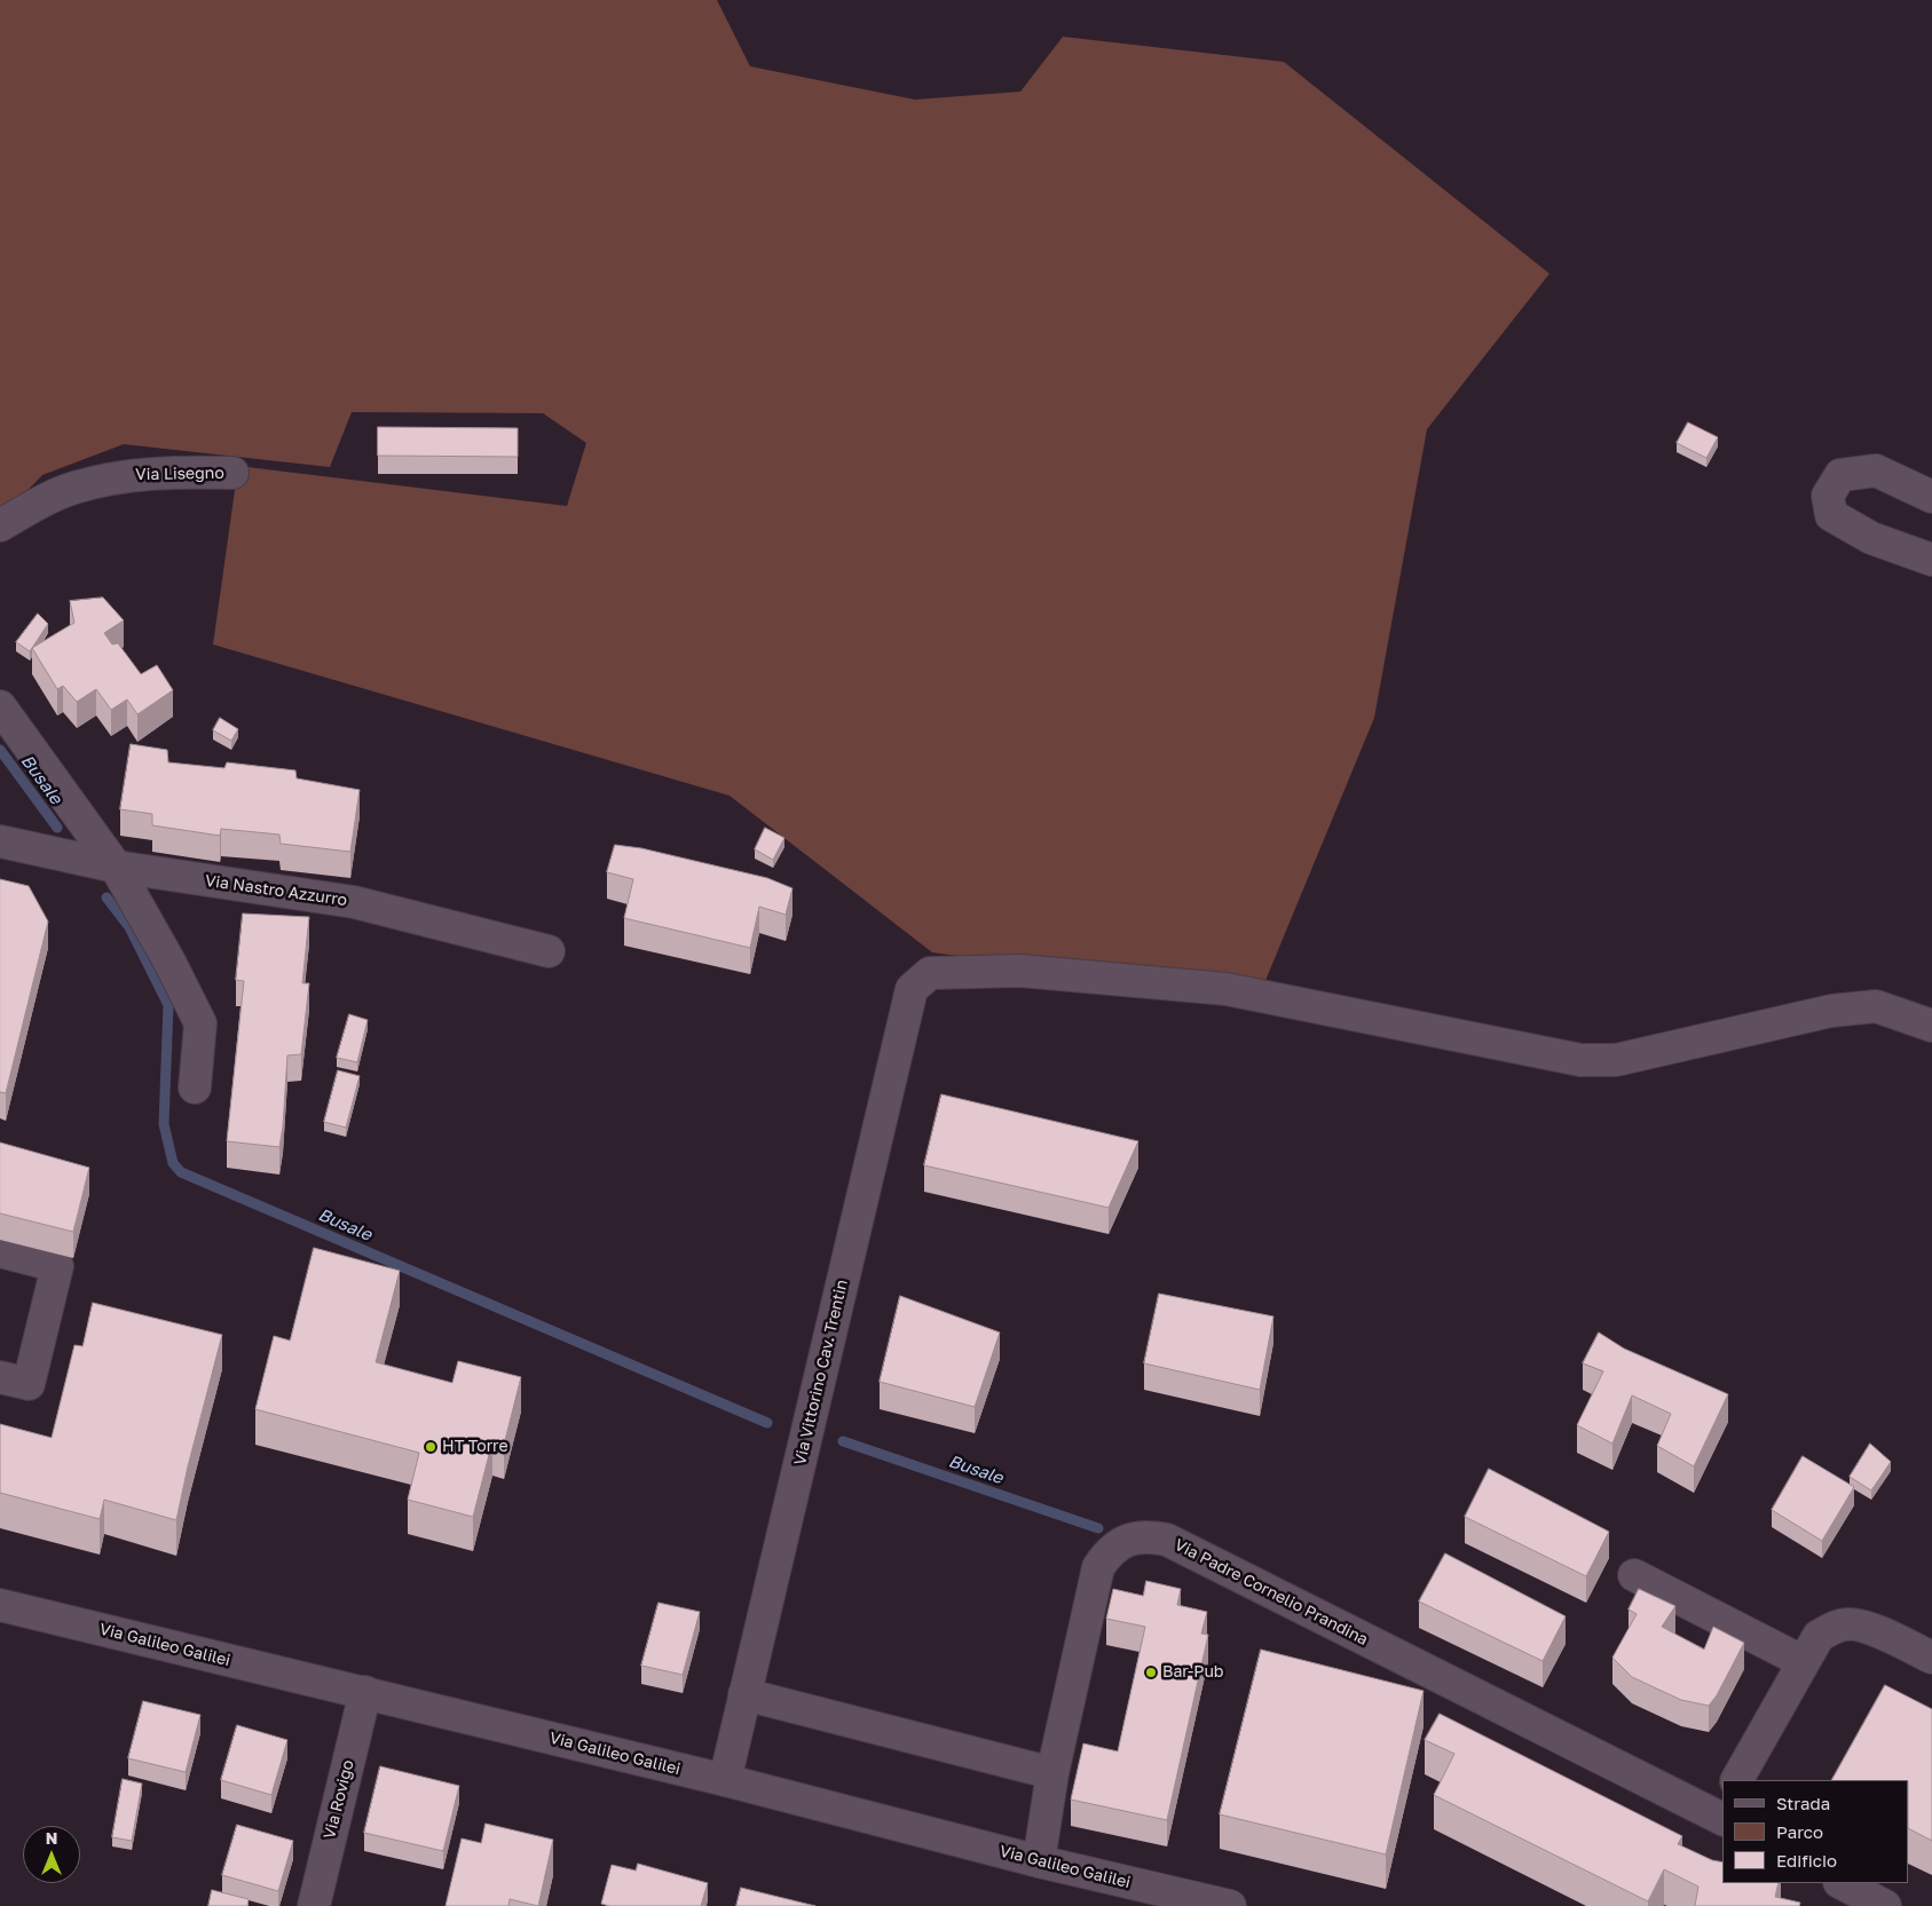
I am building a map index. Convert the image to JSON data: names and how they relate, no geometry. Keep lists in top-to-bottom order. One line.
{"streets":{"street":["Via Lisegno","Via Nastro Azzurro","Via Vittorino Cav. Trentin","Via Padre Cornelio Prandina","Via Galileo Galilei","Via Rovigo"]},"crossings":[["Via Vittorino Cav. Trentin","Via Galileo Galilei"],["Via Padre Cornelio Prandina","Via Galileo Galilei"],["Via Galileo Galilei","Via Rovigo"]],"water":["Busale"],"places":["HT Torre","Bar-Pub"],"legend":["Strada","Parco","Edificio"],"north":"top"}
